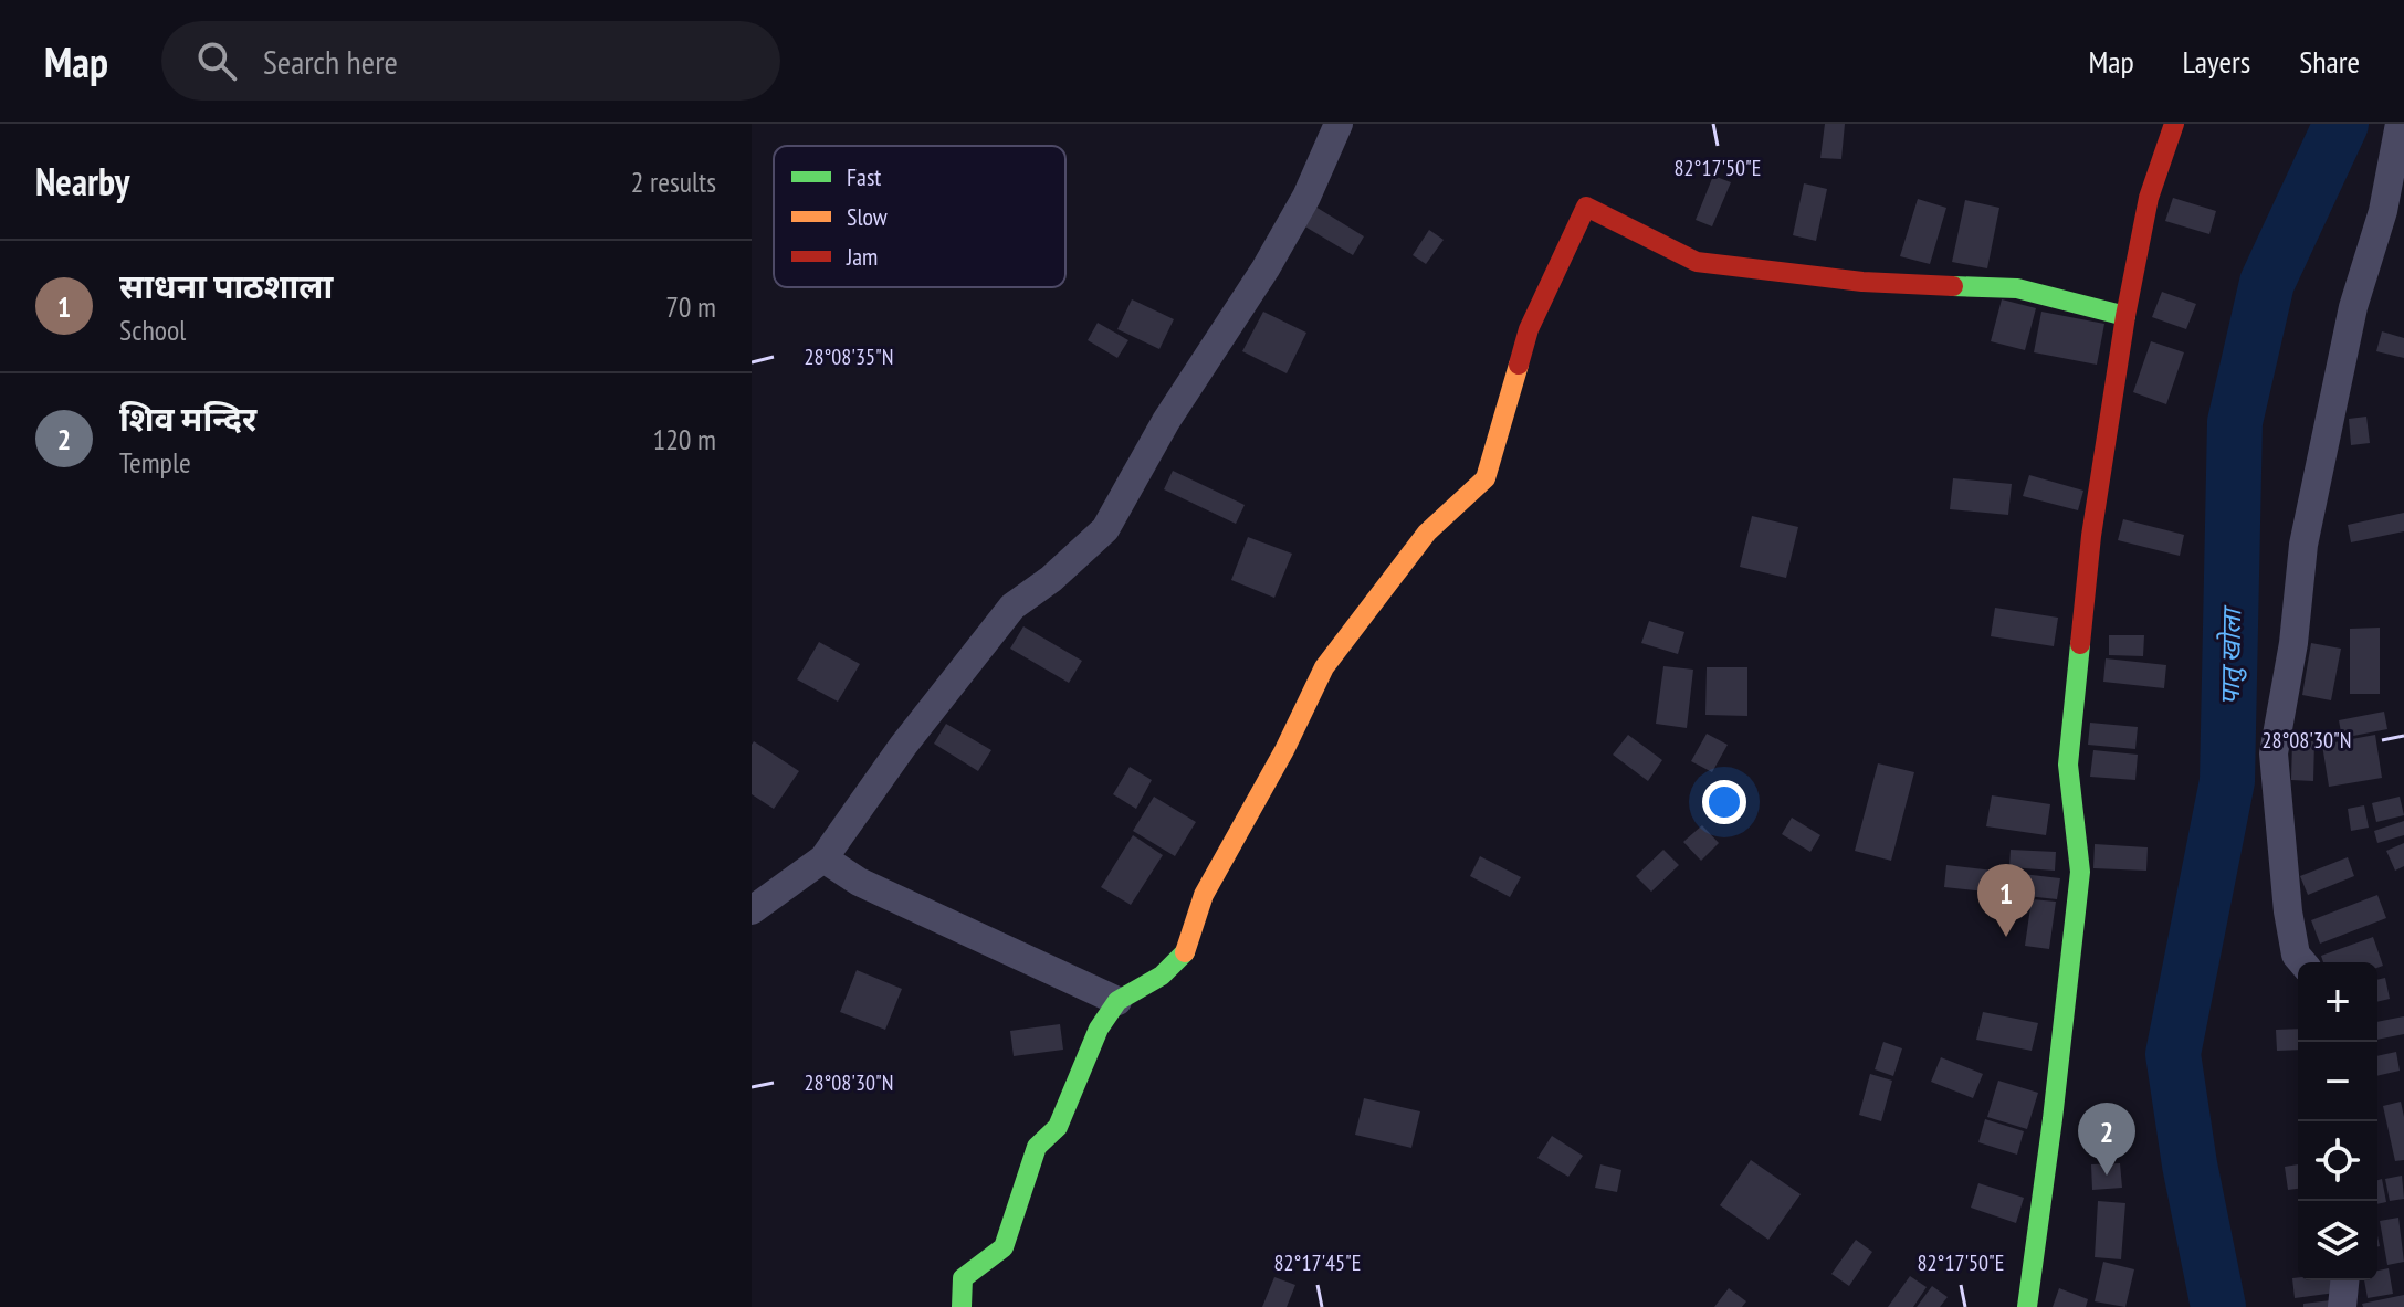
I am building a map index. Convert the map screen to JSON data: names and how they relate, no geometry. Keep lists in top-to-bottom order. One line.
{"water":["पातु खोला"],"legend":["Fast","Slow","Jam"],"page":{"header":"Map","search":"Search here","nav":["Map","Layers","Share"],"heading":["Nearby","2 results"],"list":[{"mark":"1","name":"साधना पाठशाला","note":"School","value":"70 m"},{"mark":"2","name":"शिव मन्दिर","note":"Temple","value":"120 m"}],"pins":["1","2"],"map_buttons":["+","−"]},"coordinates":["82°17'50\"E","28°08'35\"N","28°08'30\"N","82°17'45\"E"]}
